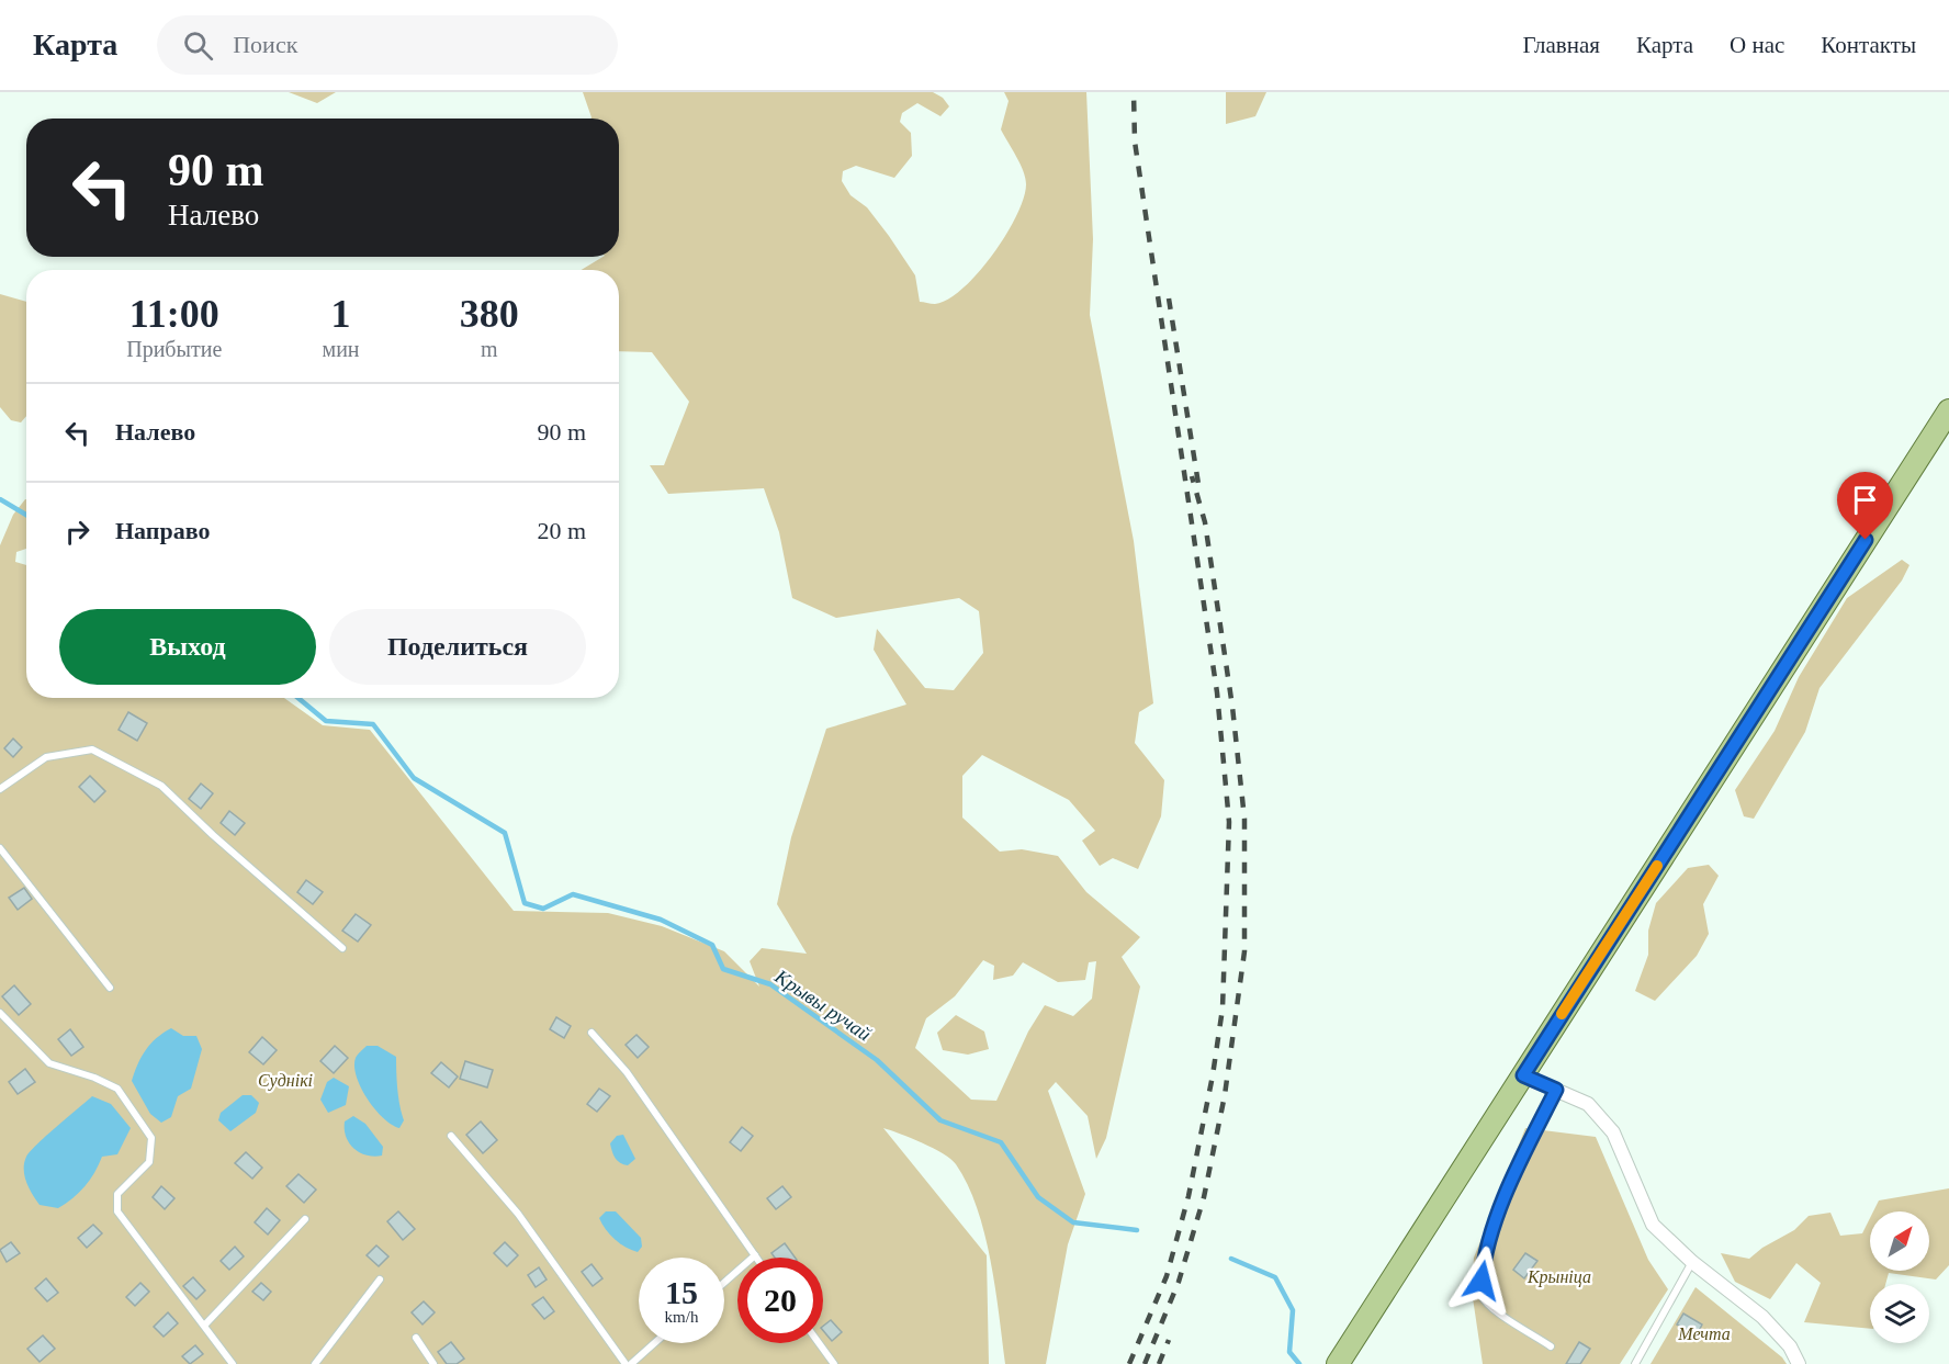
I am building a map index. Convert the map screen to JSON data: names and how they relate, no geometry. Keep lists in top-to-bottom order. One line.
{"water":["Крывы ручай"],"parks":["Суднікі","Крыніца","Мечта"],"north":"top right","page":{"header":"Карта","search":"Поиск","nav":["Главная","Карта","О нас","Контакты"],"turn":["90 m","Налево"],"eta":["11:00","Прибытие","1","мин","380","m"],"list":[{"name":"Налево","value":"90 m"},{"name":"Направо","value":"20 m"}],"buttons":["Выход","Поделиться"],"speed":"15 km/h","limit":"20"}}
